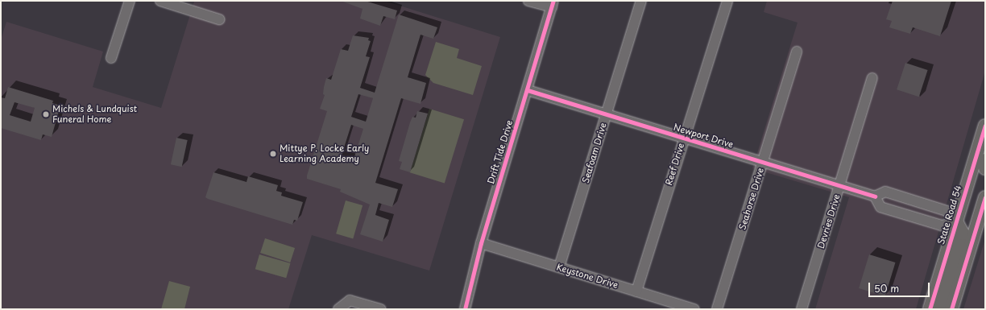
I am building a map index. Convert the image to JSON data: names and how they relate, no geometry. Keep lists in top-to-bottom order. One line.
{"streets":{"main road":["State Road 54"],"street":["Newport Drive","Drift Tide Drive","Seafoam Drive","Reef Drive","Seahorse Drive","Devries Drive","Keystone Drive"]},"crossings":[["Newport Drive","Drift Tide Drive"],["Newport Drive","Seafoam Drive"],["Newport Drive","Reef Drive"],["Newport Drive","Seahorse Drive"],["Newport Drive","Devries Drive"],["Drift Tide Drive","Keystone Drive"],["Seafoam Drive","Keystone Drive"],["Reef Drive","Keystone Drive"]],"places":["Michels & Lundquist Funeral Home","Mittye P. Locke Early Learning Academy"],"scale_bar":"50 m"}
